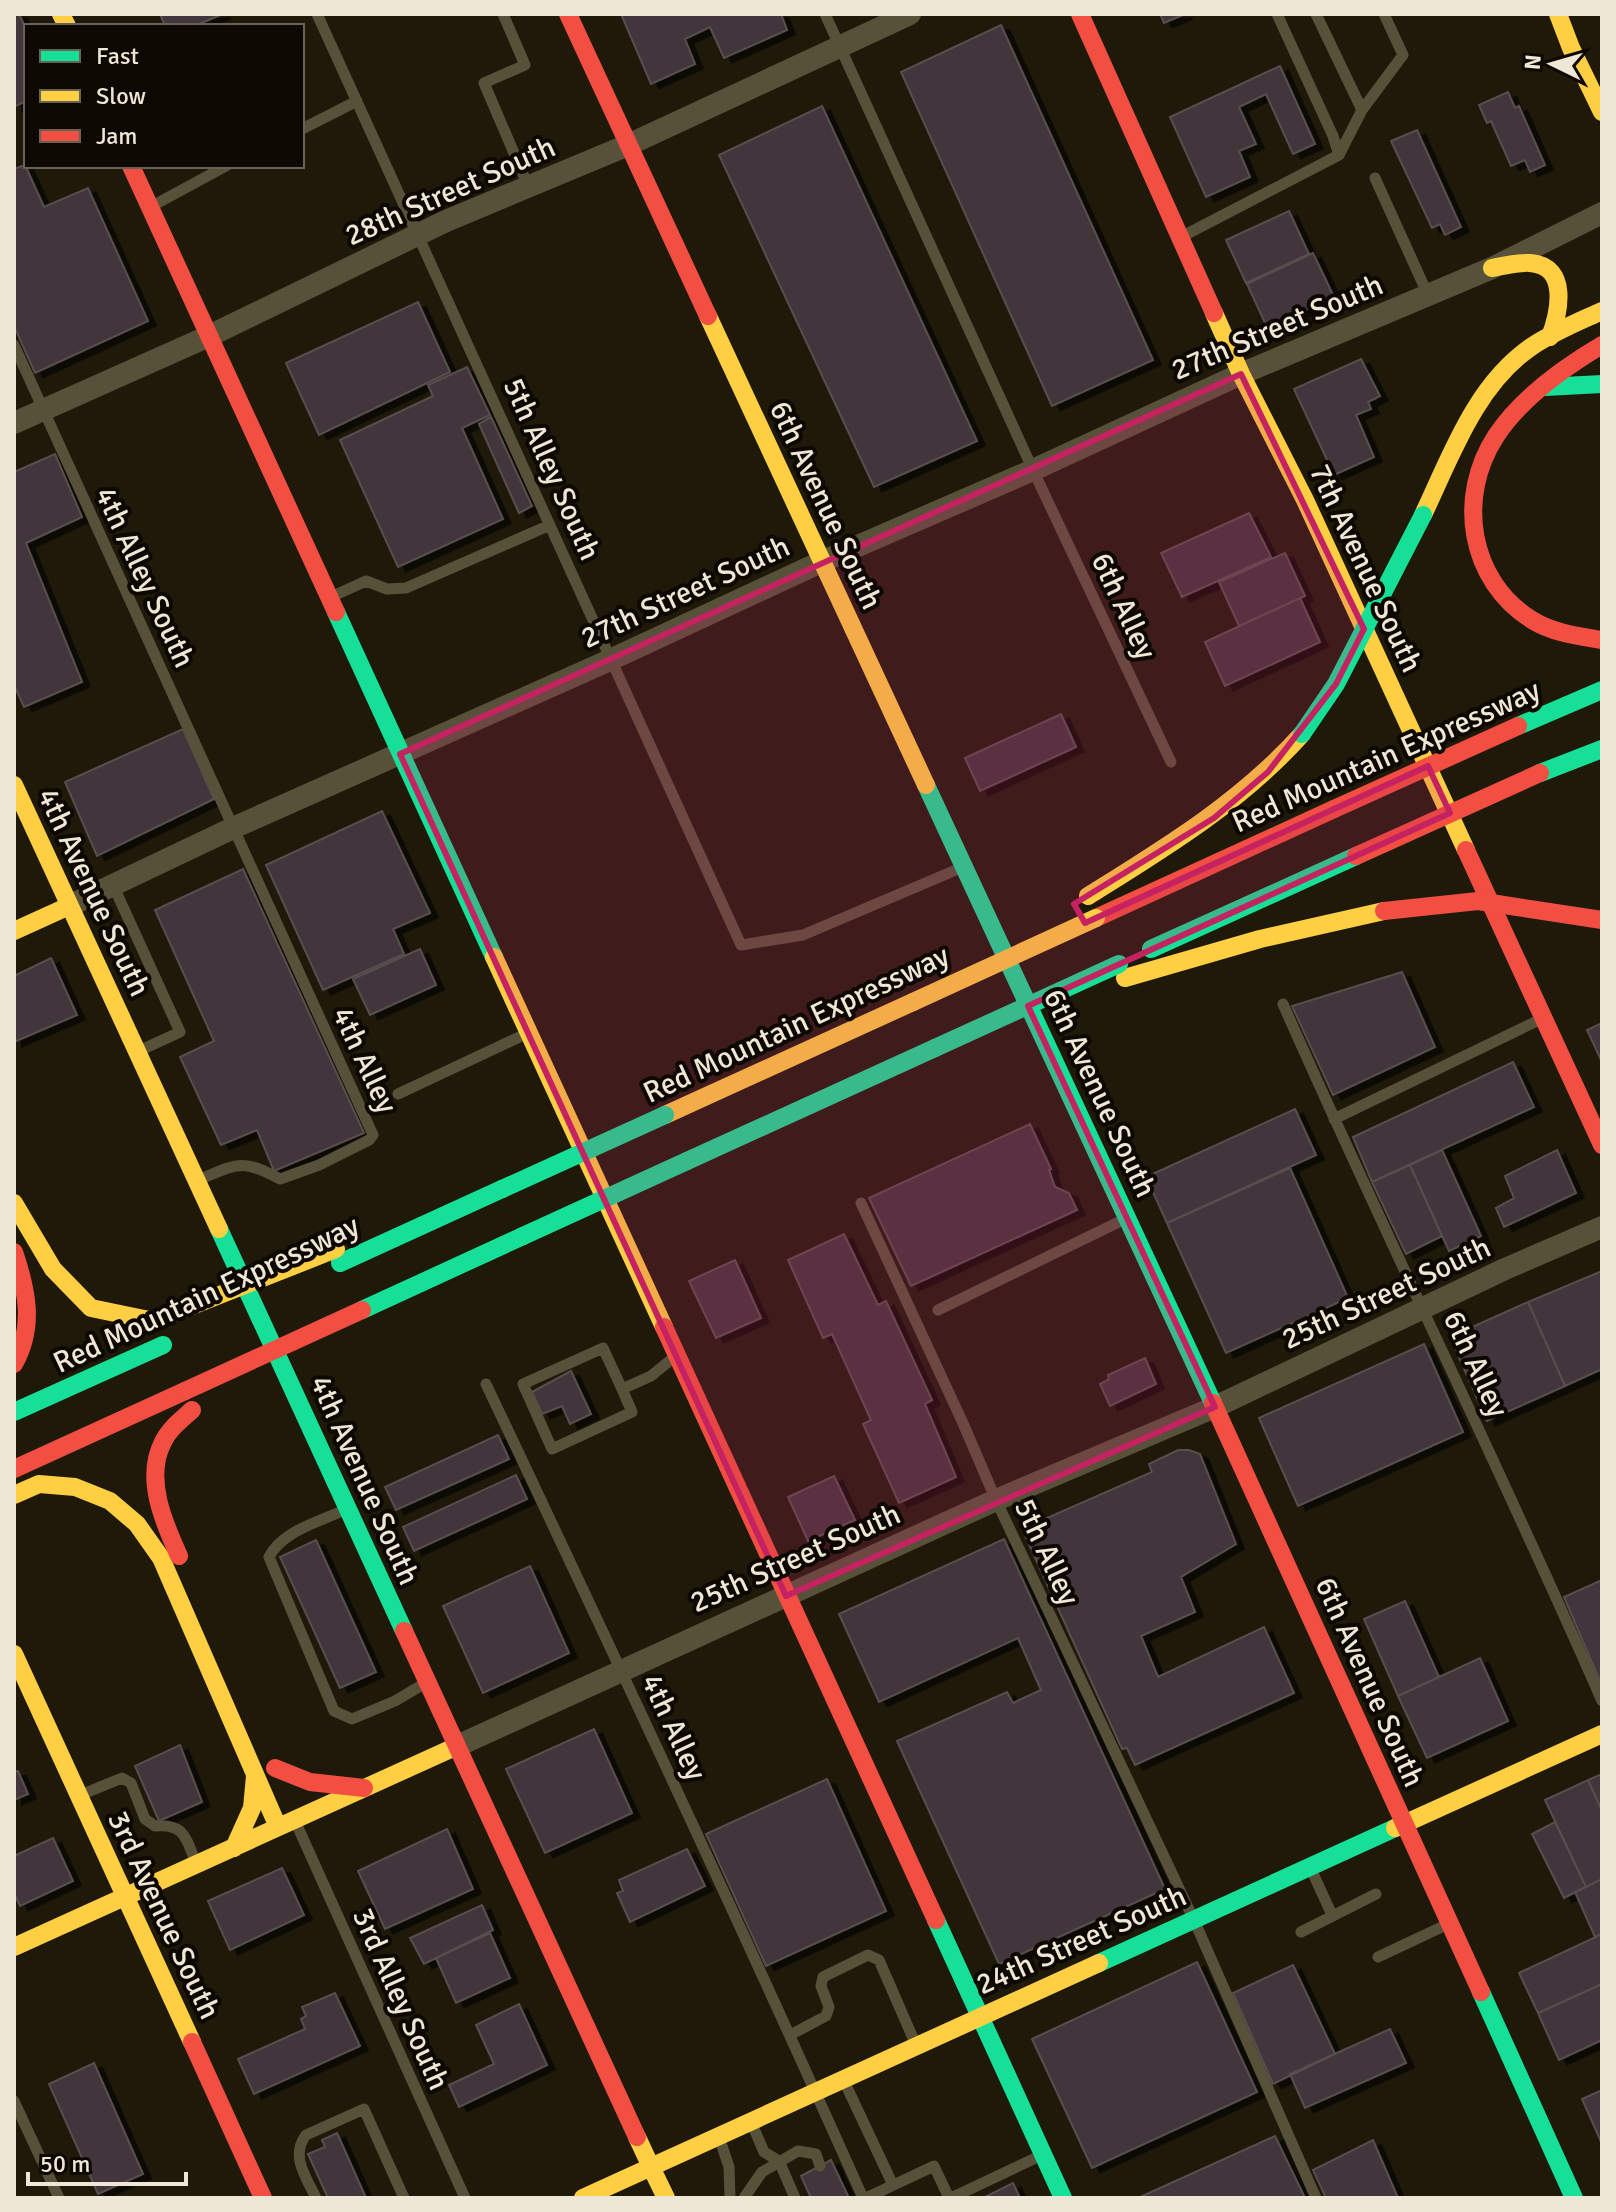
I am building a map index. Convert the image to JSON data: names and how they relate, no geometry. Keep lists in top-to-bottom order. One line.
{"streets":{"main road":["27th Street South","6th Avenue South","7th Avenue South","Red Mountain Expressway","4th Avenue South","25th Street South","3rd Avenue South","24th Street South"],"street":["28th Street South"],"lane":["5th Alley South","4th Alley South","6th Alley","4th Alley","5th Alley","3rd Alley South"]},"crossings":[["28th Street South","5th Alley South"],["28th Street South","6th Avenue South"],["28th Street South","4th Alley South"],["28th Street South","6th Alley"],["27th Street South","5th Alley South"],["27th Street South","6th Avenue South"],["27th Street South","7th Avenue South"],["27th Street South","4th Alley South"],["27th Street South","6th Alley"],["27th Street South","4th Avenue South"],["27th Street South","4th Alley"],["5th Alley South","6th Avenue South"],["6th Avenue South","25th Street South"],["6th Avenue South","24th Street South"],["4th Alley South","4th Alley"],["6th Alley","25th Street South"],["4th Avenue South","4th Alley"],["4th Avenue South","25th Street South"],["4th Avenue South","24th Street South"],["4th Alley","25th Street South"],["4th Alley","24th Street South"],["25th Street South","5th Alley"],["25th Street South","3rd Avenue South"],["25th Street South","3rd Alley South"],["5th Alley","24th Street South"]],"legend":["Fast","Slow","Jam"],"scale_bar":"50 m","north":"left"}
